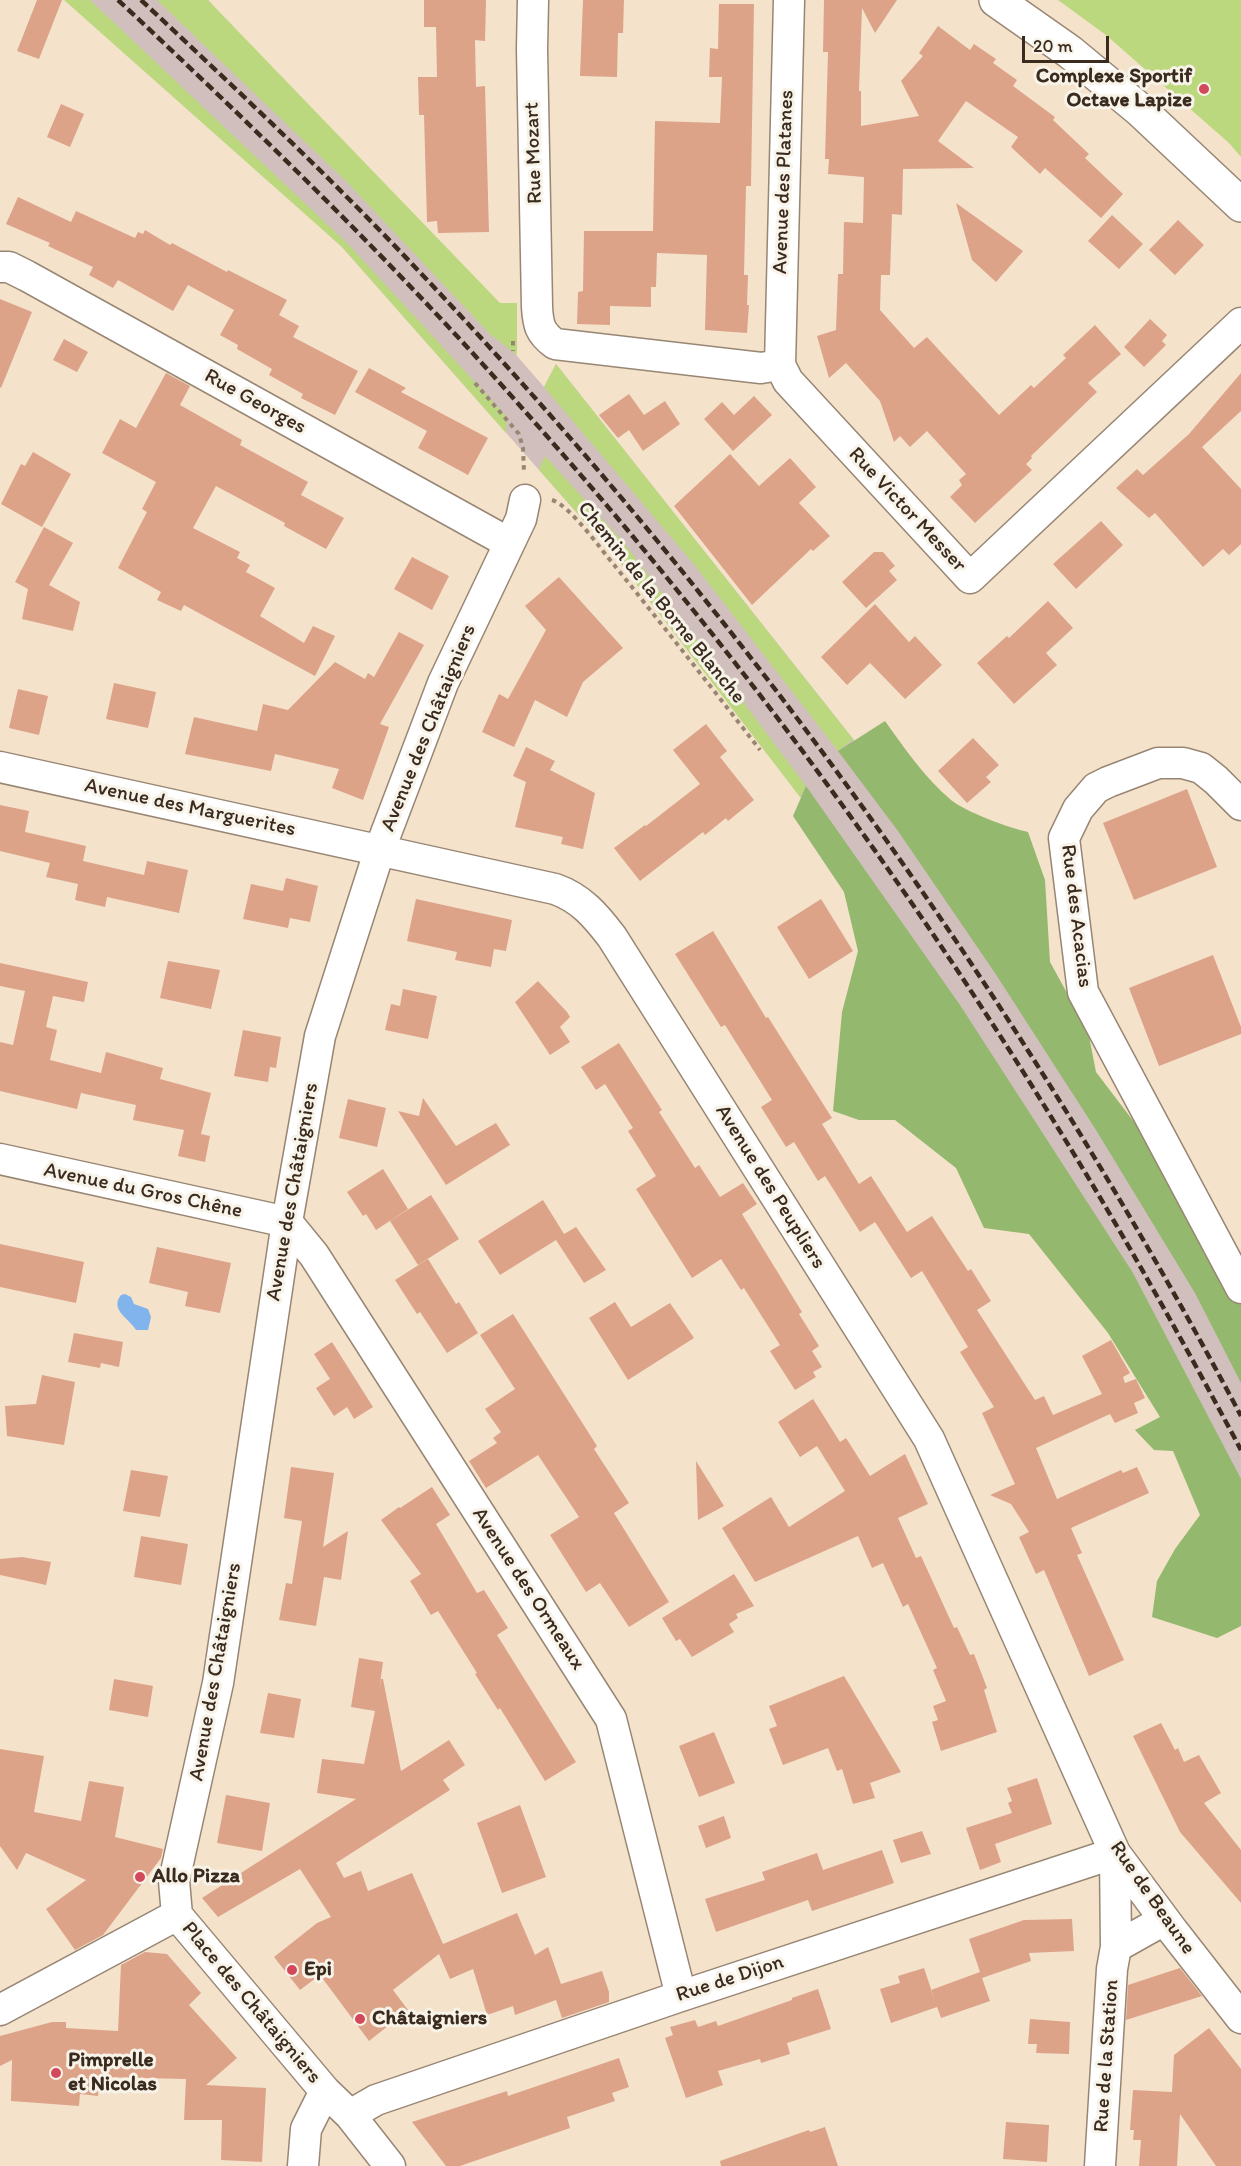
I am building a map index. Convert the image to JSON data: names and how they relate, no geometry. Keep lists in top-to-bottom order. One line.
{"streets":{"street":["Rue Mozart","Avenue des Platanes","Rue Georges","Rue Victor Messer","Avenue des Châtaigniers","Avenue des Marguerites","Rue des Acacias","Avenue des Peupliers","Avenue du Gros Chêne","Avenue des Ormeaux","Rue de Beaune","Rue de Dijon","Place des Châtaigniers","Rue de la Station"],"path":["Chemin de la Borne Blanche"]},"crossings":[["Rue Mozart","Avenue des Platanes"],["Rue Mozart","Rue Victor Messer"],["Avenue des Platanes","Rue Victor Messer"],["Rue Georges","Avenue des Châtaigniers"],["Chemin de la Borne Blanche","Avenue des Châtaigniers"],["Avenue des Châtaigniers","Avenue des Marguerites"],["Avenue des Châtaigniers","Avenue des Peupliers"],["Avenue des Châtaigniers","Avenue du Gros Chêne"],["Avenue des Châtaigniers","Avenue des Ormeaux"],["Avenue des Châtaigniers","Place des Châtaigniers"],["Avenue des Marguerites","Avenue des Peupliers"],["Avenue des Peupliers","Rue de Beaune"],["Avenue du Gros Chêne","Avenue des Ormeaux"],["Avenue des Ormeaux","Rue de Dijon"],["Rue de Beaune","Rue de Dijon"],["Rue de Beaune","Rue de la Station"],["Rue de Dijon","Place des Châtaigniers"],["Rue de Dijon","Rue de la Station"]],"places":["Complexe Sportif Octave Lapize","Allo Pizza","Epi","Châtaigniers","Pimprelle et Nicolas"],"scale_bar":"20 m"}
